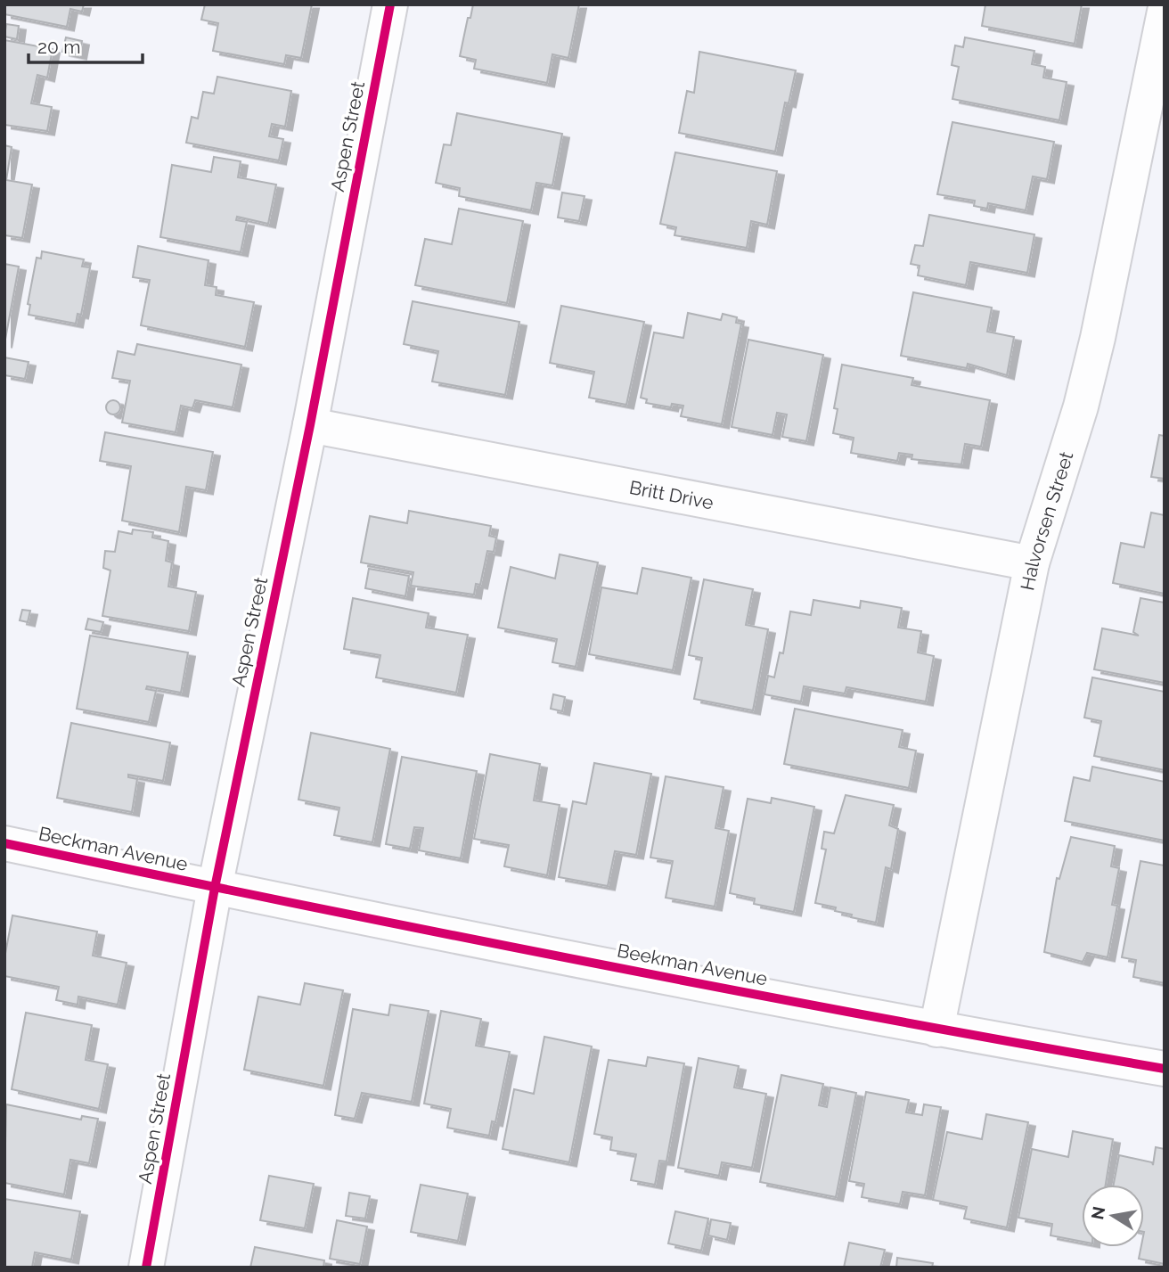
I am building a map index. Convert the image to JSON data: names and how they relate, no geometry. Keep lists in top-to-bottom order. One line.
{"streets":{"street":["Aspen Street","Britt Drive","Halvorsen Street","Beckman Avenue","Beekman Avenue"]},"crossings":[["Aspen Street","Britt Drive"],["Aspen Street","Beckman Avenue"],["Aspen Street","Beekman Avenue"],["Britt Drive","Halvorsen Street"],["Halvorsen Street","Beekman Avenue"],["Beckman Avenue","Beekman Avenue"]],"scale_bar":"20 m","north":"left"}
